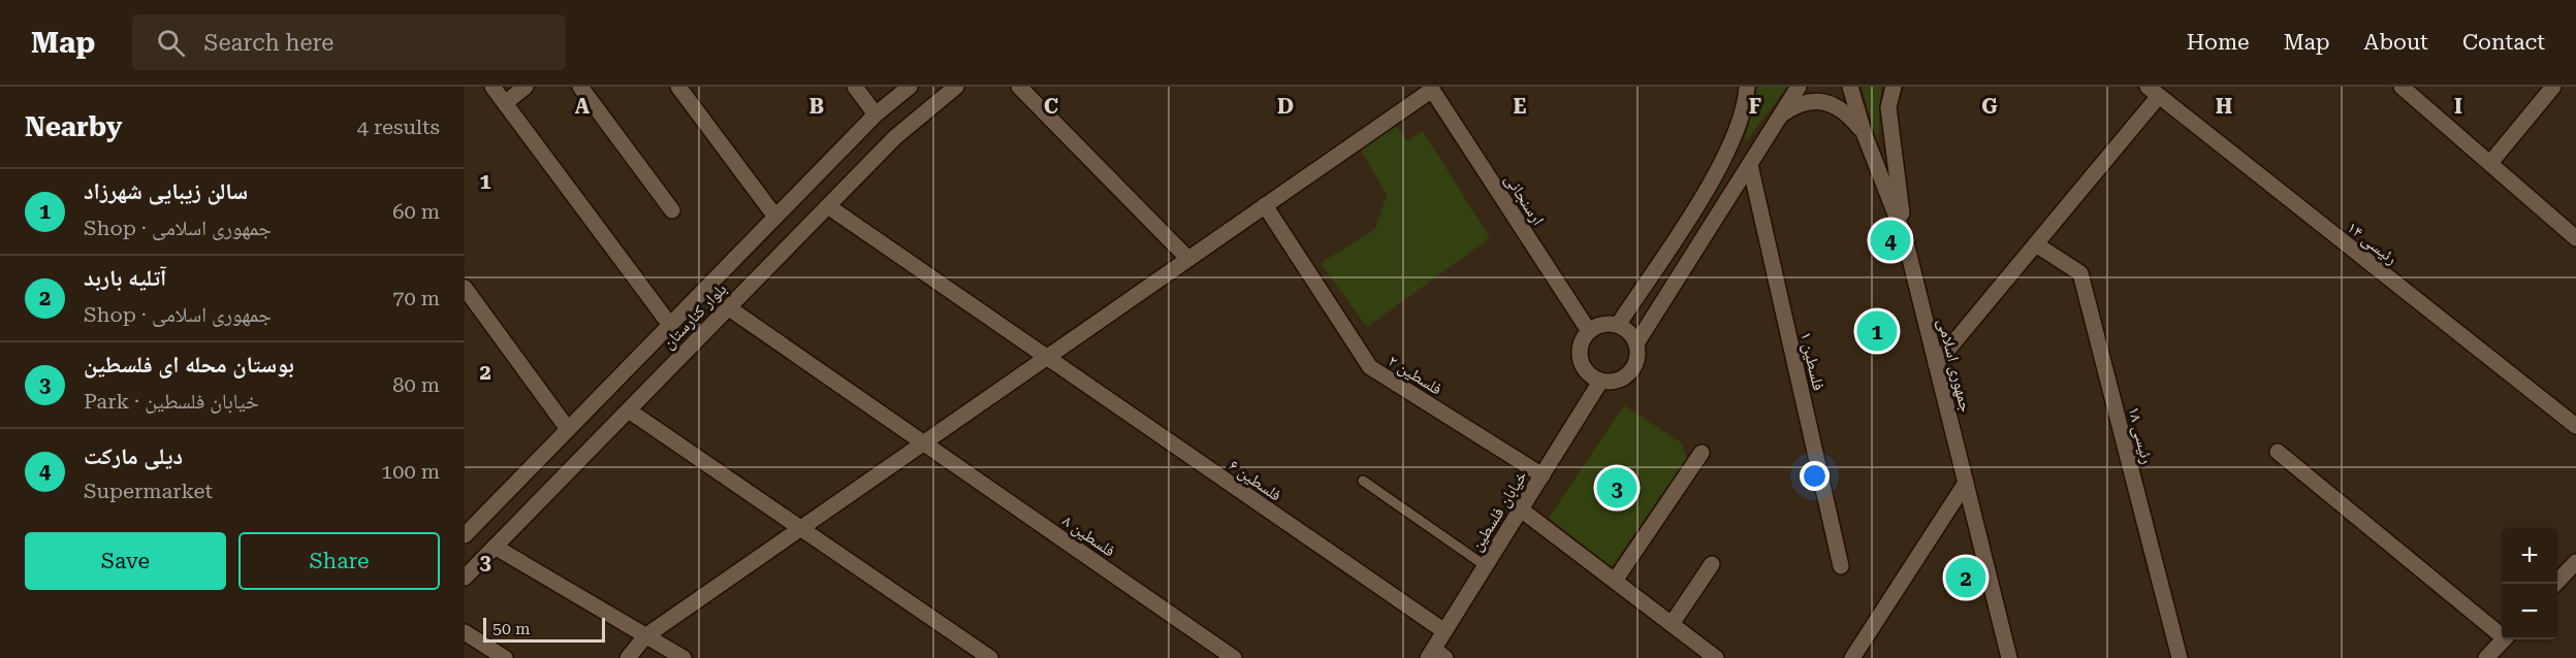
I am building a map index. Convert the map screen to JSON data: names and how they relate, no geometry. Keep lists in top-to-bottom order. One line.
{"streets":{"street":["ارسنجانی","رئیسی ۱۴","بلوار کنارستان","فلسطین ۱","جمهوری اسلامی","فلسطین ۲","رئیسی ۱۸","فلسطین ۶","خیابان فلسطین","فلسطین ۸"]},"crossings":[["ارسنجانی","خیابان فلسطین"],["بلوار کنارستان","فلسطین ۶"],["بلوار کنارستان","فلسطین ۸"],["فلسطین ۲","خیابان فلسطین"],["فلسطین ۶","خیابان فلسطین"]],"scale_bar":"50 m","page":{"header":"Map","search":"Search here","nav":["Home","Map","About","Contact"],"heading":["Nearby","4 results"],"list":[{"mark":"1","name":"سالن زیبایی شهرزاد","note":"Shop · جمهوری اسلامی","value":"60 m"},{"mark":"2","name":"آتلیه باربد","note":"Shop · جمهوری اسلامی","value":"70 m"},{"mark":"3","name":"بوستان محله ای فلسطین","note":"Park · خیابان فلسطین","value":"80 m"},{"mark":"4","name":"دیلی مارکت","note":"Supermarket","value":"100 m"}],"pins":["4","1","3","2"],"buttons":["Save","Share"],"map_buttons":["+","−"],"scale":"50 m"},"grid":{"columns":["A","B","C","D","E","F","G","H","I"],"rows":["1","2","3"]}}
